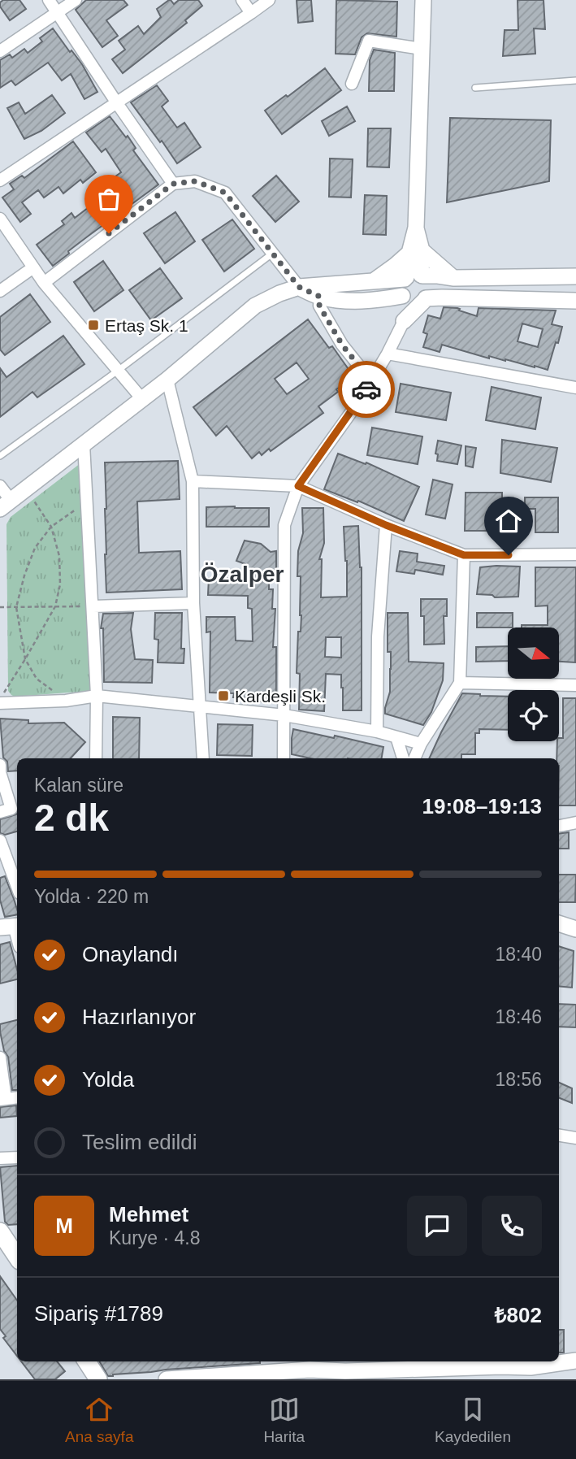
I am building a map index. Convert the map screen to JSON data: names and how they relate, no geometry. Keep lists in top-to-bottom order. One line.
{"districts":["Özalper"],"places":{"transit":["Ertaş Sk. 1","Kardeşli Sk."]},"north":"right","page":{"heading":["2 dk","Kalan süre","19:08–19:13"],"panel":["Mehmet","Kurye · 4.8","Sipariş #1789","₺802"],"bar":"Yolda · 220 m","list":[["Onaylandı","18:40"],["Hazırlanıyor","18:46"],["Yolda","18:56"],"Teslim edildi"],"round":"M","tabs":["Ana sayfa","Harita","Kaydedilen"]}}
